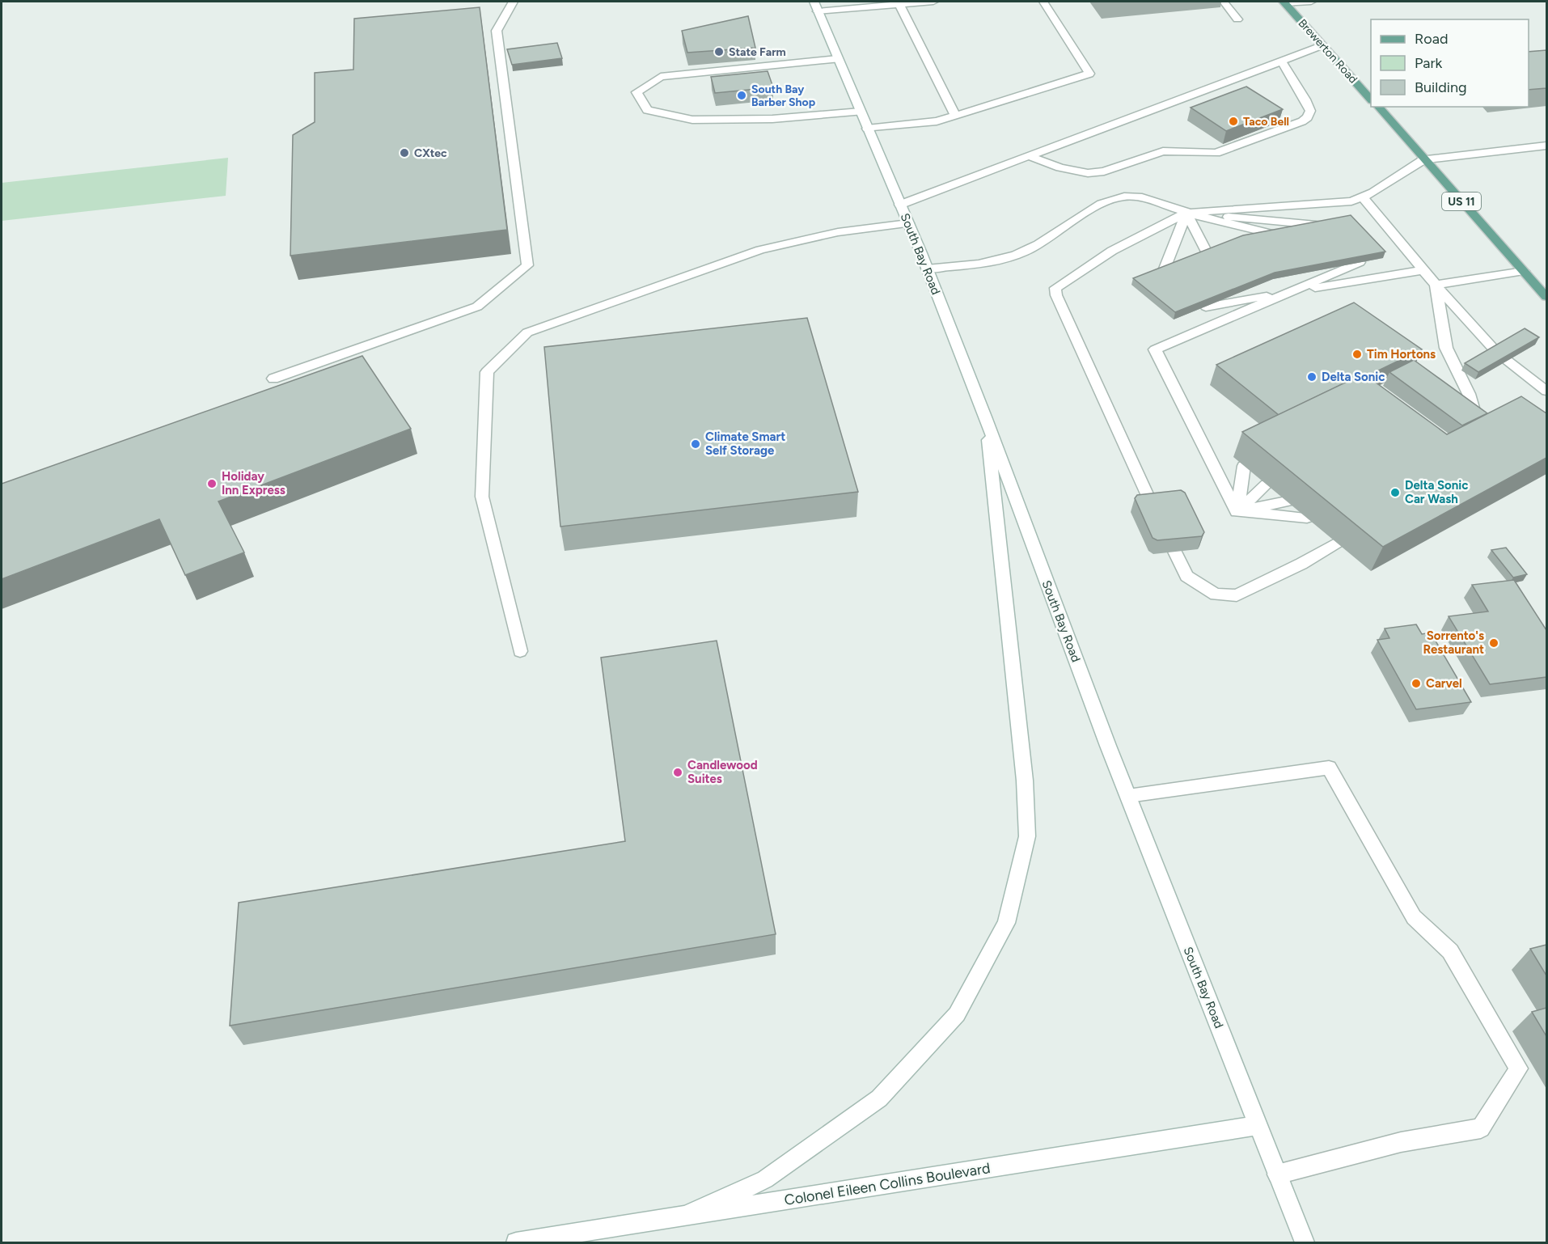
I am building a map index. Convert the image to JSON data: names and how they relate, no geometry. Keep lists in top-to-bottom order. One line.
{"streets":{"main road":["Brewerton Road","US 11","South Bay Road","Colonel Eileen Collins Boulevard"]},"crossings":[["South Bay Road","Colonel Eileen Collins Boulevard"]],"places":["State Farm","South Bay Barber Shop","Taco Bell","CXtec","Tim Hortons","Delta Sonic","Climate Smart Self Storage","Holiday Inn Express","Delta Sonic Car Wash","Sorrento's Restaurant","Carvel","Candlewood Suites"],"legend":["Road","Park","Building"]}
